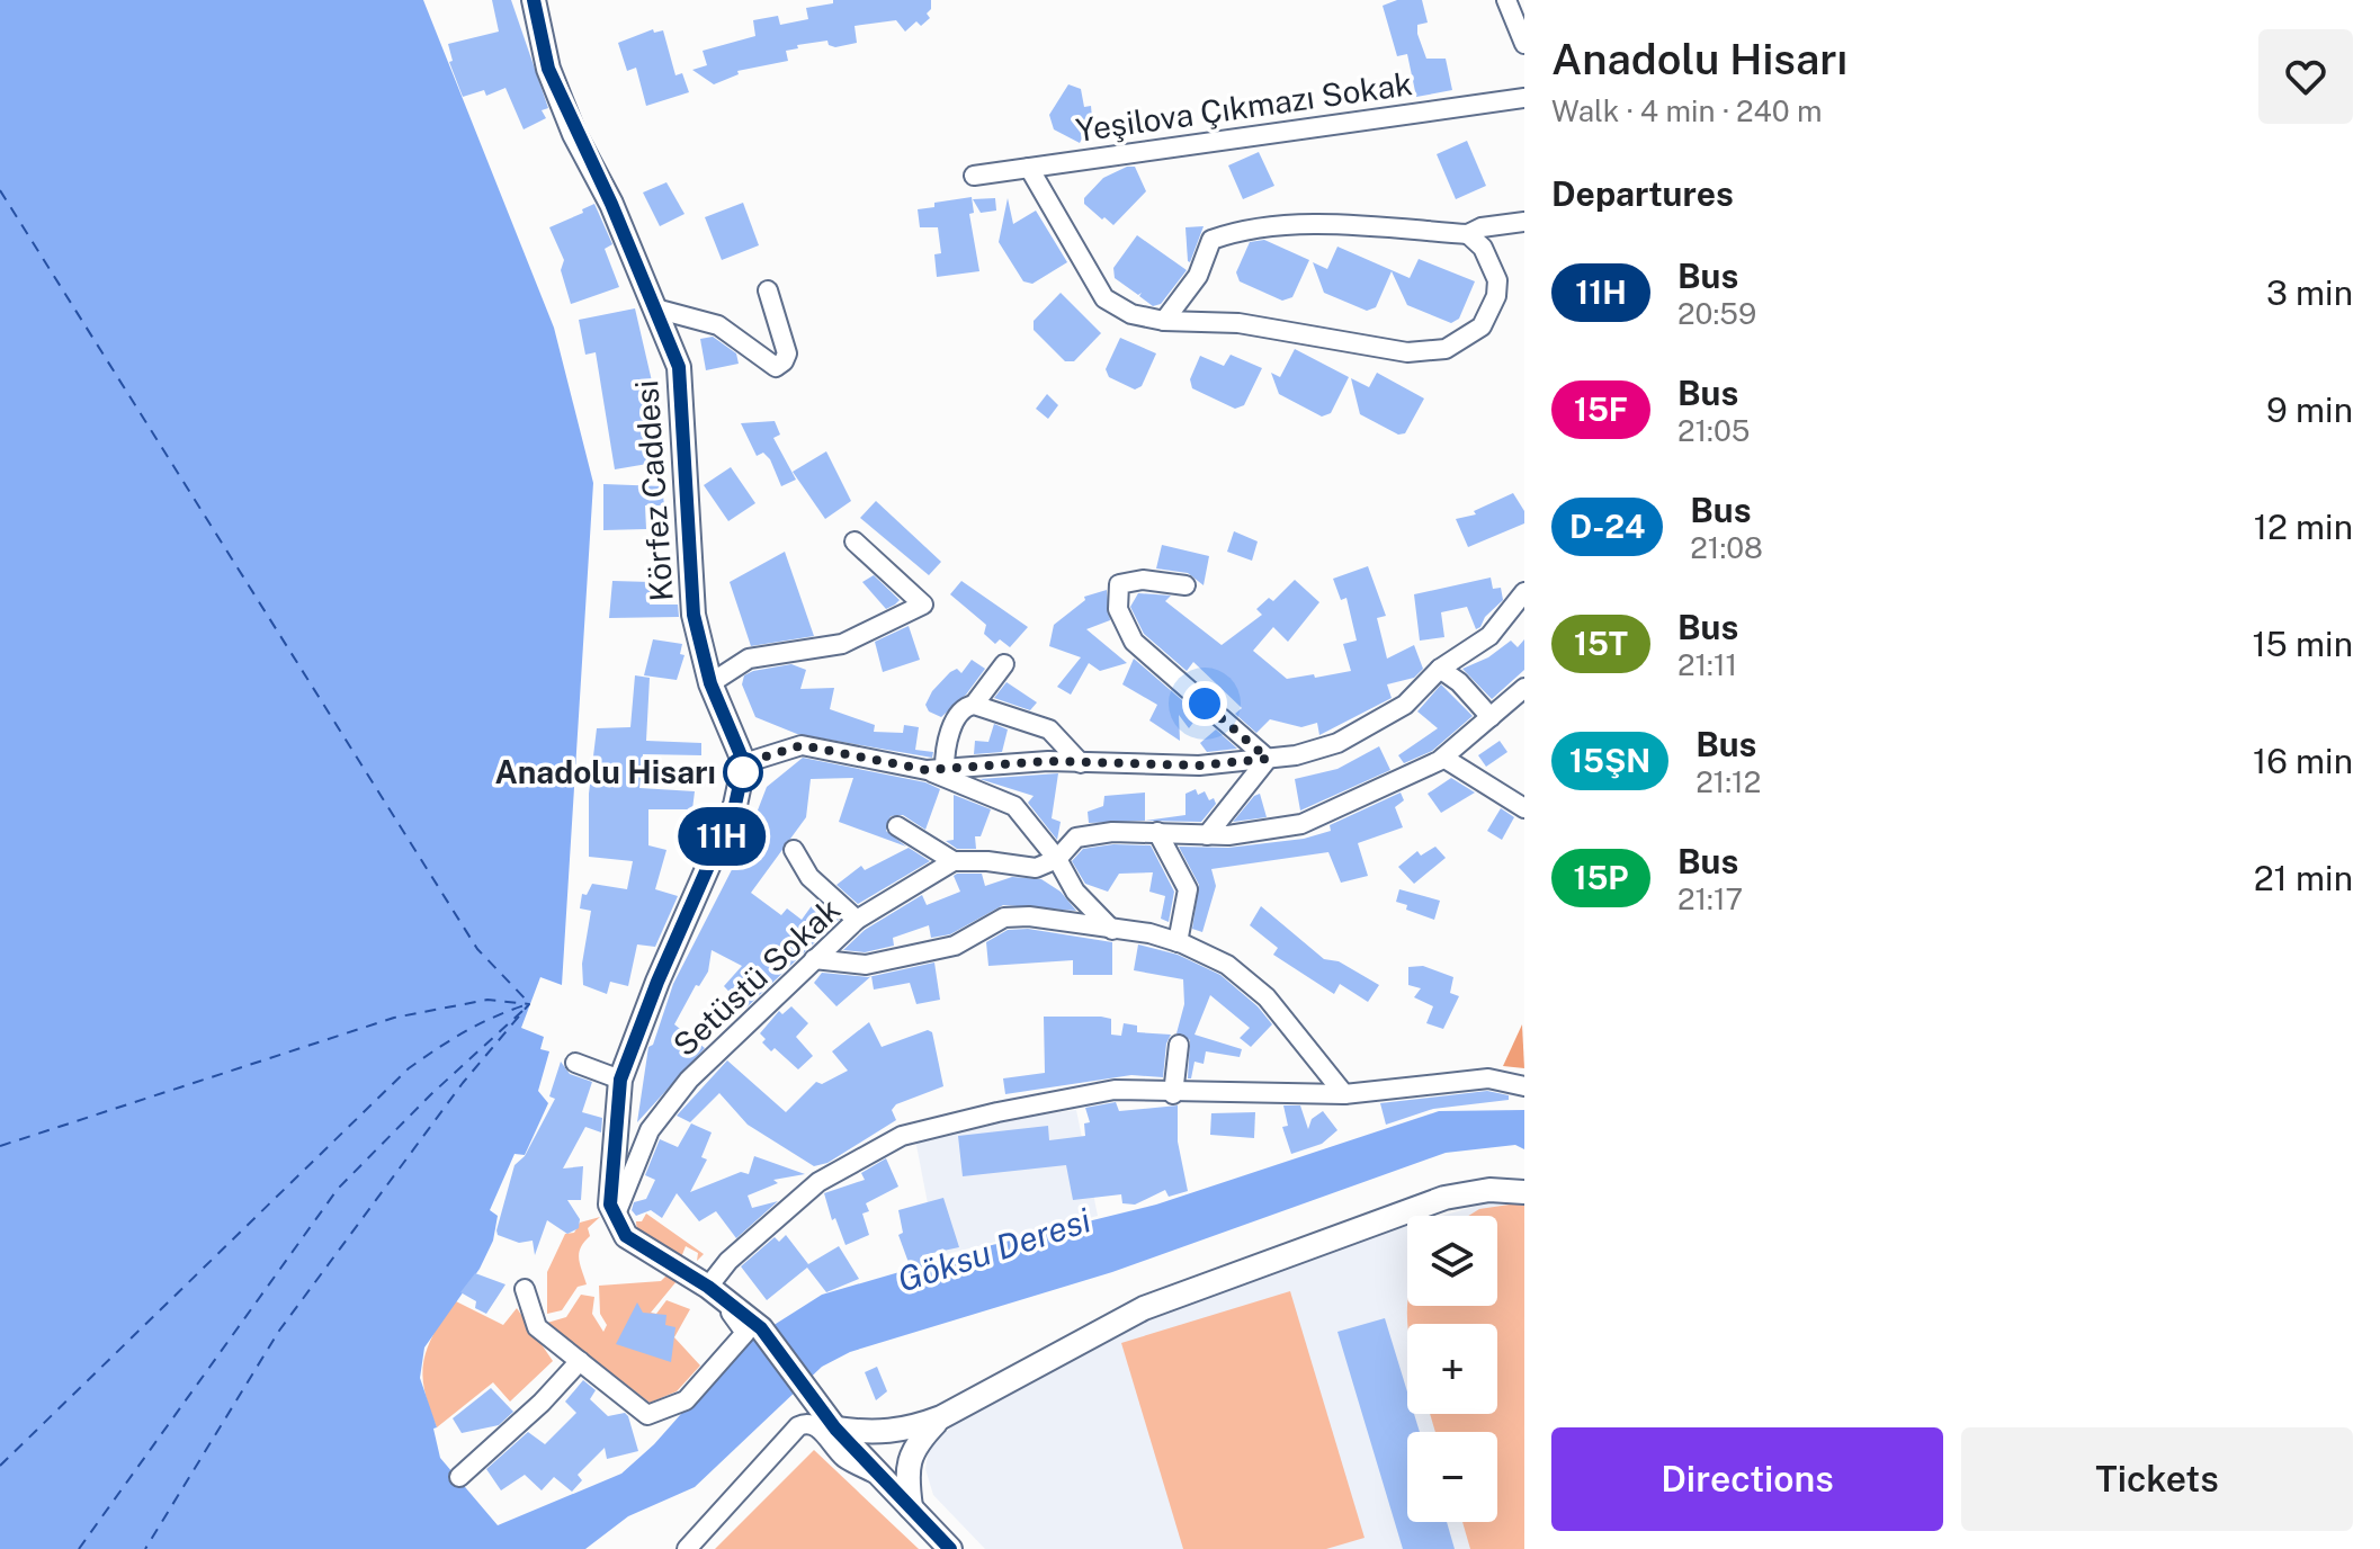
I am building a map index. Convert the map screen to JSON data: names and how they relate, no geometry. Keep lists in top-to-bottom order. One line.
{"streets":{"main road":["Körfez Caddesi"],"street":["Yeşilova Çıkmazı Sokak","Setüstü Sokak"]},"water":["Göksu Deresi"],"places":["Anadolu Hisarı"],"lines":["bus line 11H"],"page":{"on_map":"11H","heading":[["Anadolu Hisarı","Walk · 4 min · 240 m"],"Departures"],"list":[{"mark":"11H","name":"Bus","note":"20:59","value":"3 min"},{"mark":"15F","name":"Bus","note":"21:05","value":"9 min"},{"mark":"D-24","name":"Bus","note":"21:08","value":"12 min"},{"mark":"15T","name":"Bus","note":"21:11","value":"15 min"},{"mark":"15ŞN","name":"Bus","note":"21:12","value":"16 min"},{"mark":"15P","name":"Bus","note":"21:17","value":"21 min"}],"map_buttons":["+","−"],"buttons":["Directions","Tickets"]}}
